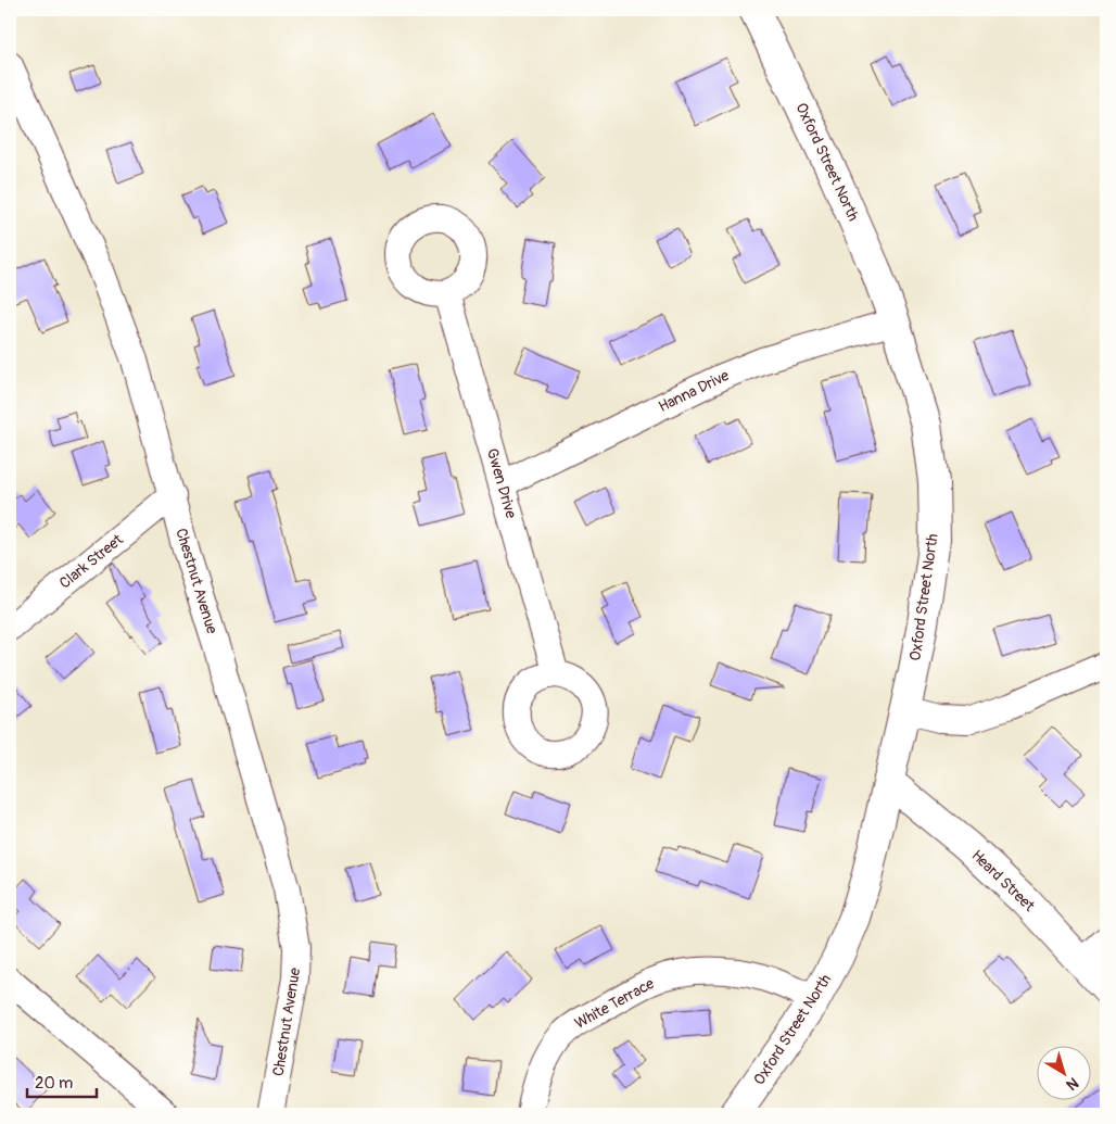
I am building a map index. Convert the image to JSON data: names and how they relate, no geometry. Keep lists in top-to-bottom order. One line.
{"streets":{"street":["Oxford Street North","Hanna Drive","Gwen Drive","Clark Street","Chestnut Avenue","Heard Street","White Terrace"]},"crossings":[["Oxford Street North","Hanna Drive"],["Oxford Street North","Heard Street"],["Oxford Street North","White Terrace"],["Hanna Drive","Gwen Drive"],["Clark Street","Chestnut Avenue"]],"scale_bar":"20 m","north":"bottom right"}
